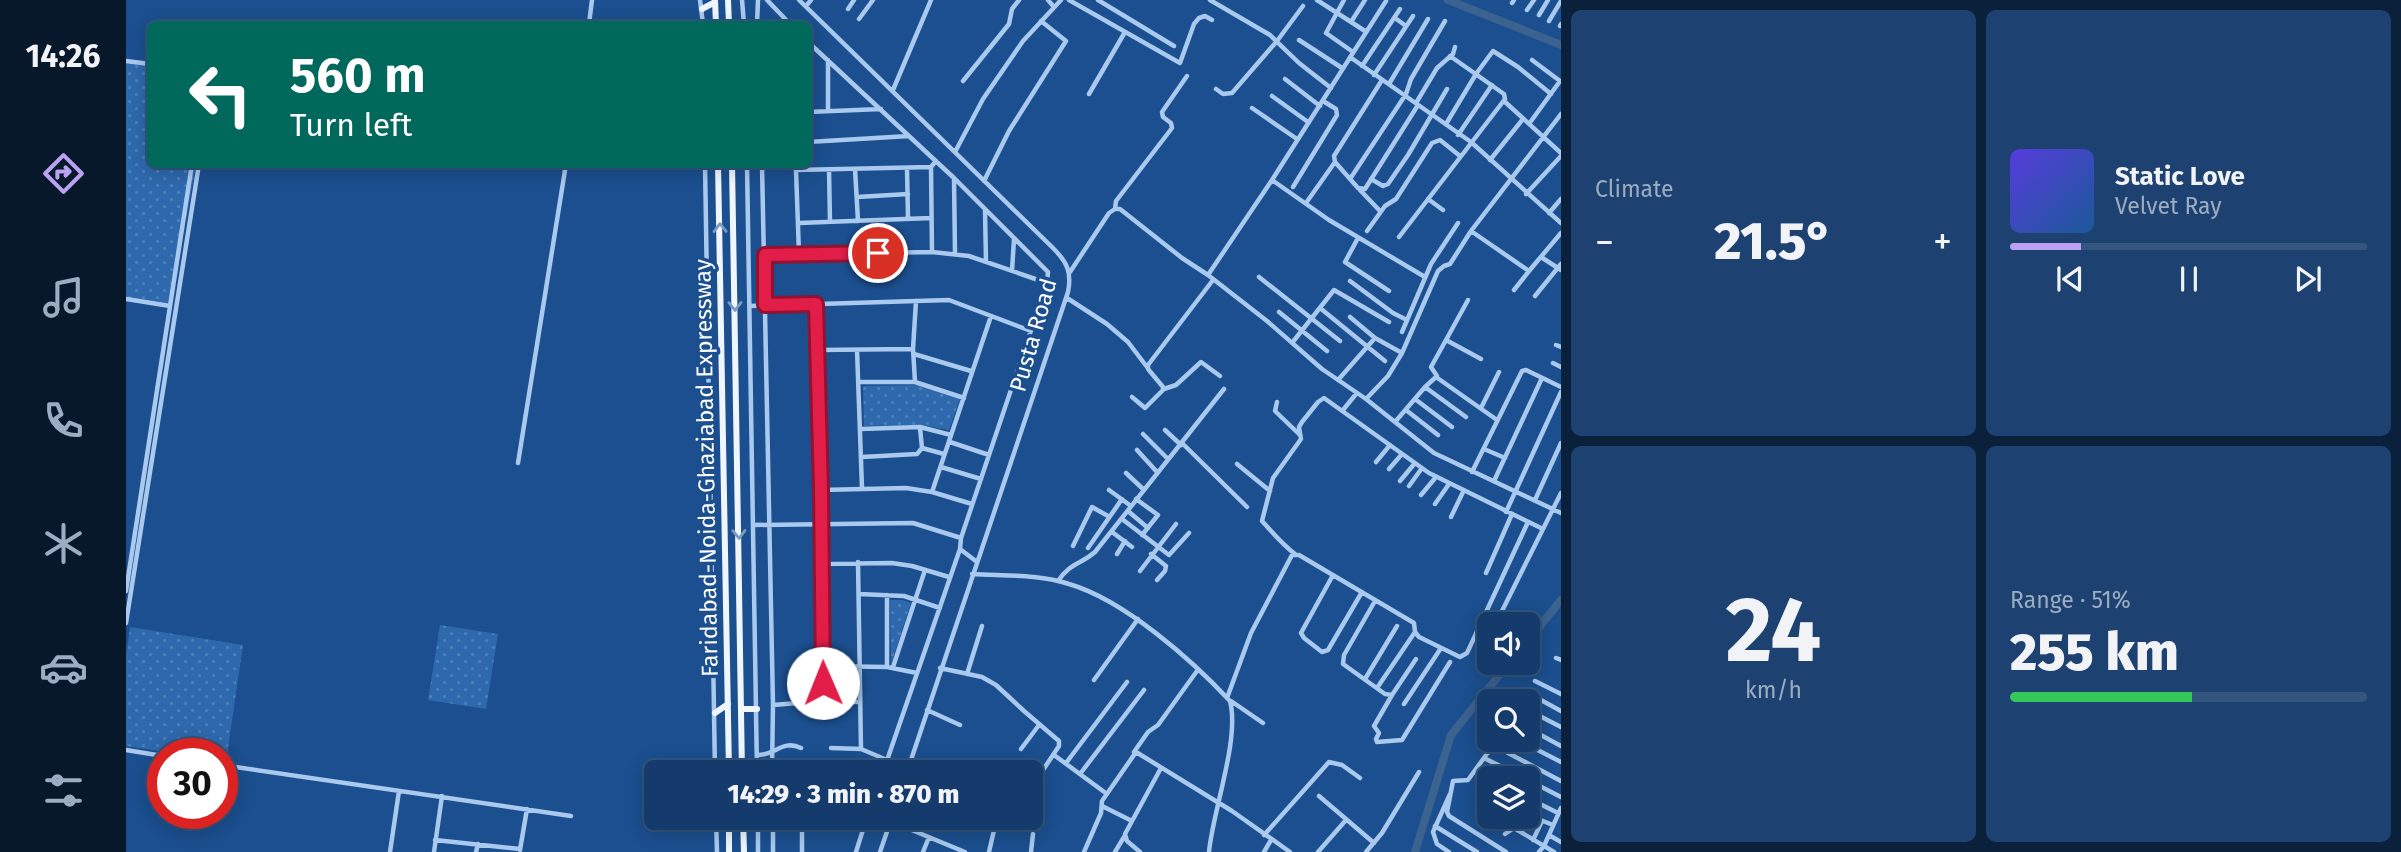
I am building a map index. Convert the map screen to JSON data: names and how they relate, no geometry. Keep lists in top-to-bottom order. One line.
{"streets":{"main road":["Faridabad-Noida-Ghaziabad Expressway"],"street":["Pusta Road"]},"page":{"tabs":"14:26","tile":["Climate",["24","km/h"],["Range · 51%","255 km"]],"turn":["560 m","Turn left"],"song":["Static Love","Velvet Ray"],"heat":["−","21.5°","+"],"limit":"30","trip":"14:29 · 3 min · 870 m"}}
